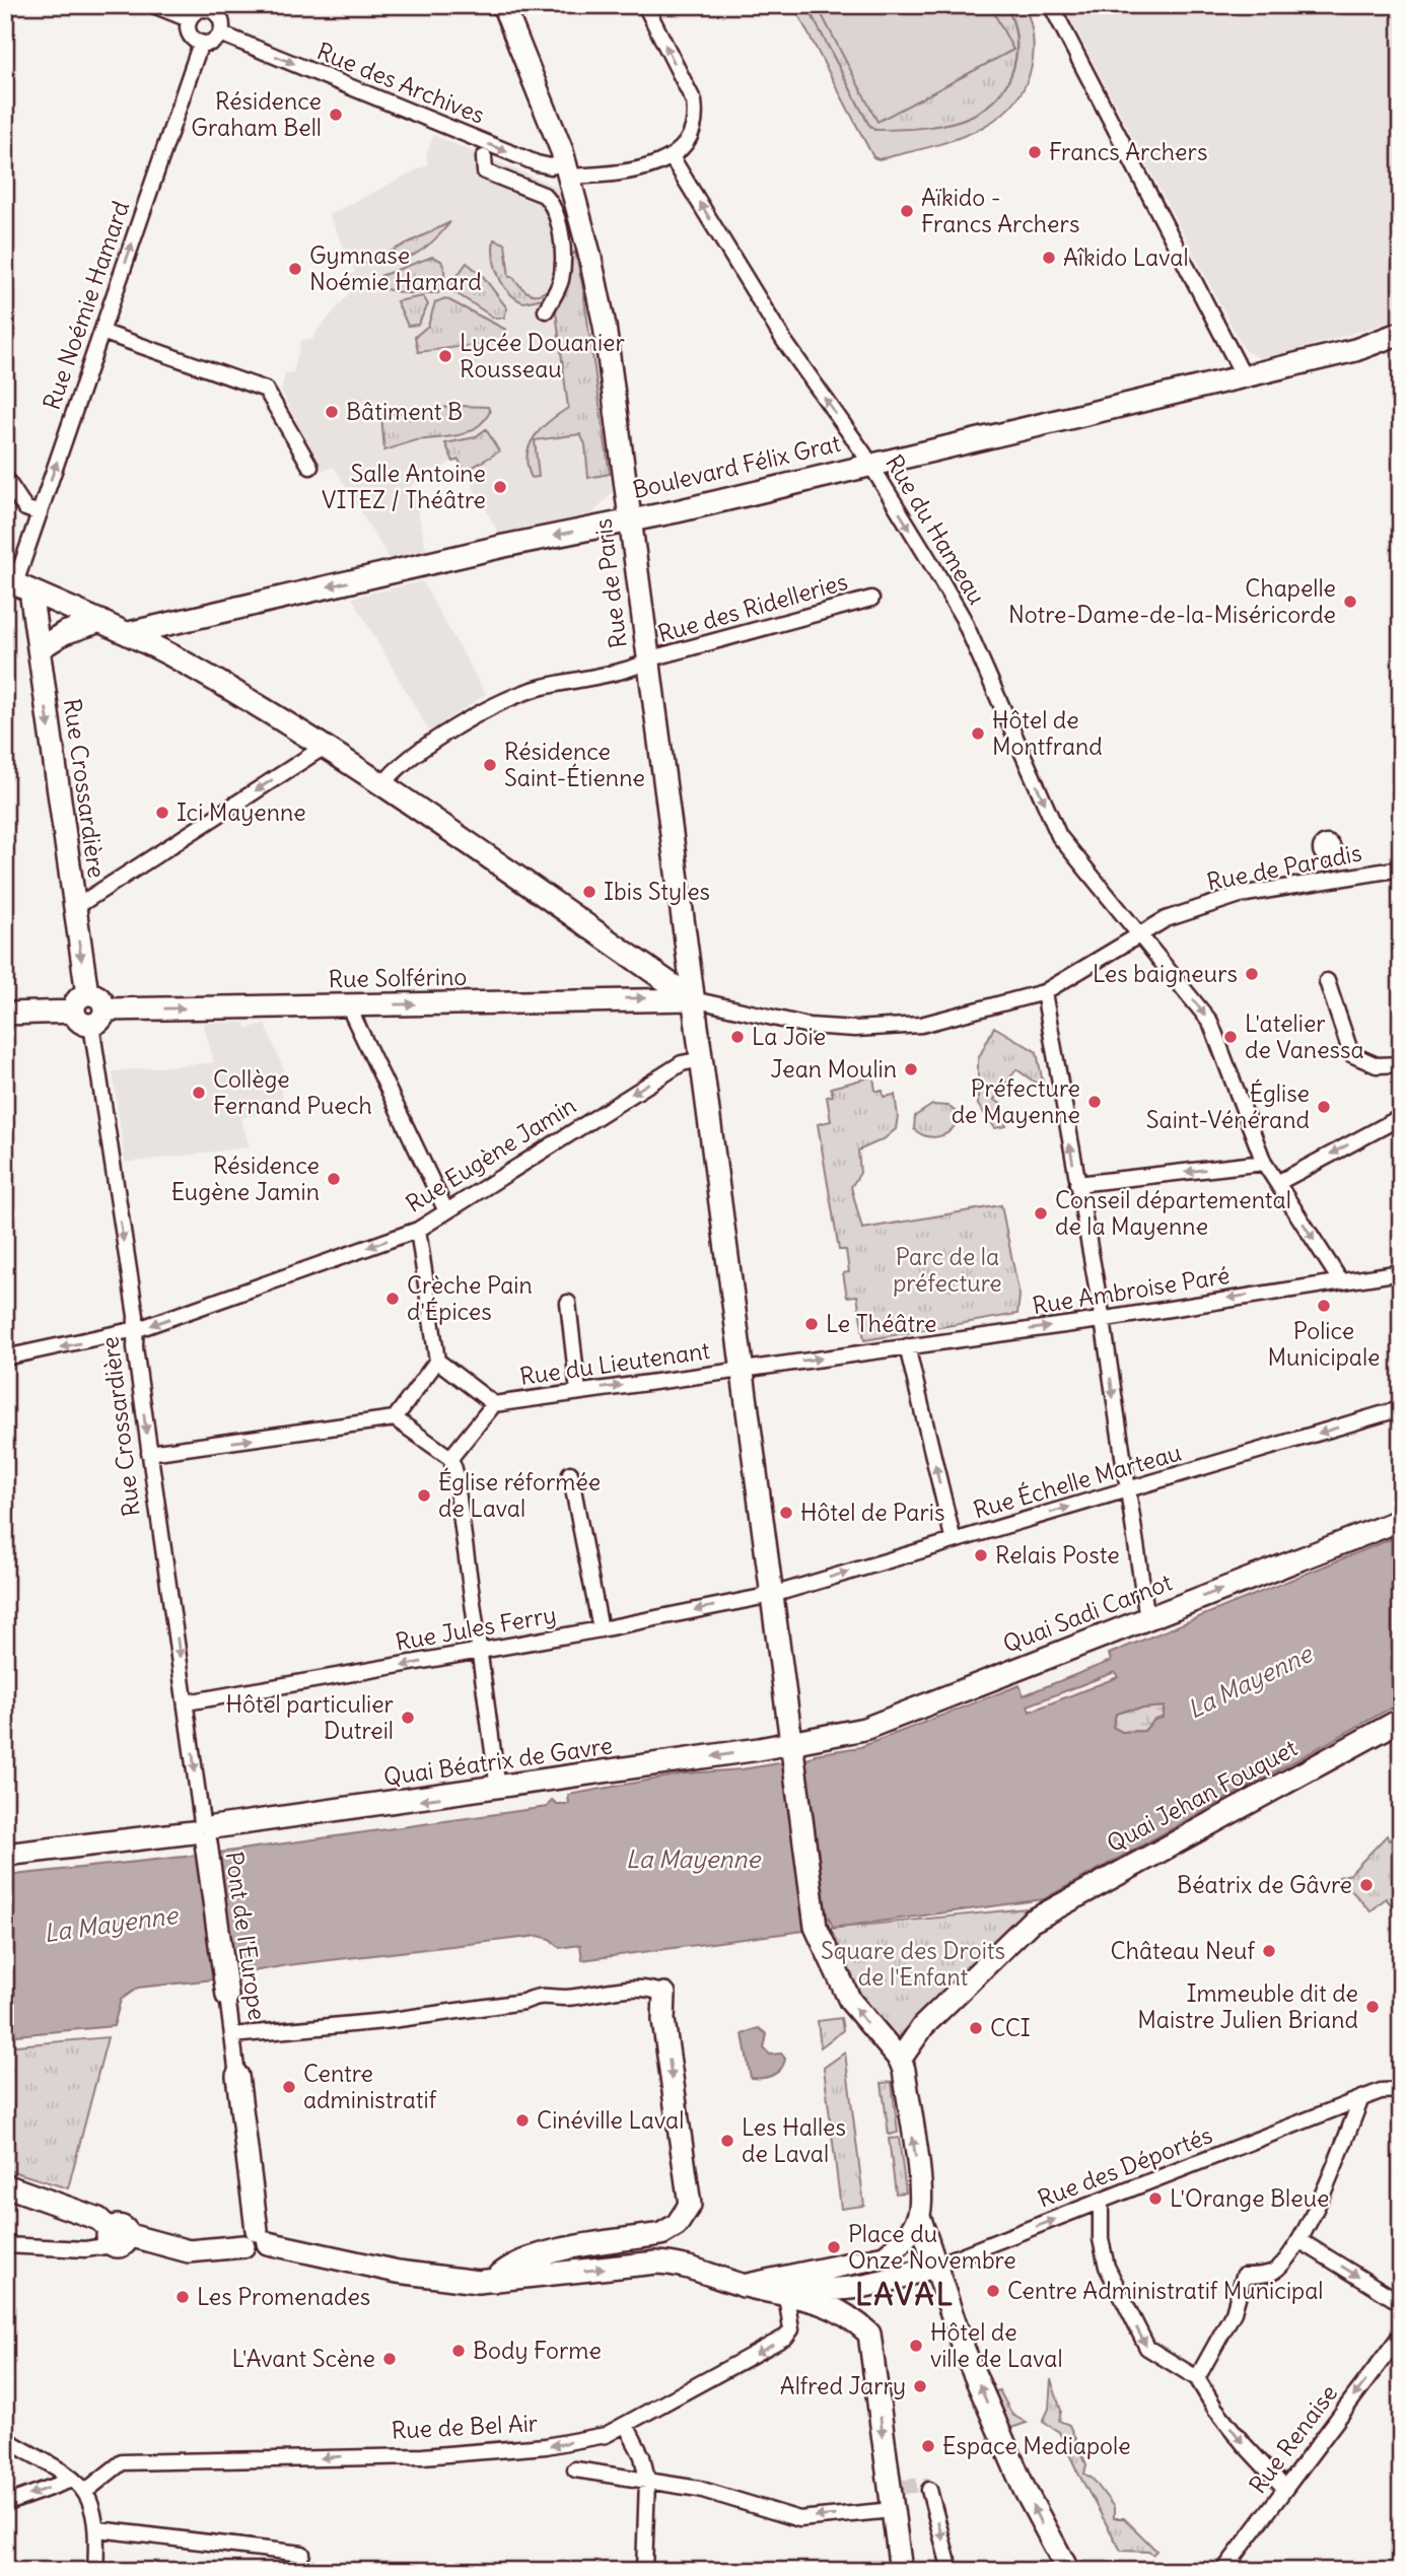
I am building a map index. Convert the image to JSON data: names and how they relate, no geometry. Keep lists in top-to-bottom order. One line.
{"streets":{"main road":["Boulevard Félix Grat","Rue de Paris","Rue Crossardière","Rue Solférino","Quai Sadi Carnot","Quai Béatrix de Gavre","Quai Jehan Fouquet","Pont de l'Europe"],"street":["Rue des Archives","Rue Noémie Hamard","Rue du Hameau","Rue des Ridelleries","Rue de Paradis","Rue Eugène Jamin","Rue Ambroise Paré","Rue du Lieutenant","Rue Échelle Marteau","Rue Jules Ferry","Rue des Déportés","Rue de Bel Air","Rue Renaise"]},"crossings":[["Rue des Archives","Rue Noémie Hamard"],["Rue des Archives","Rue du Hameau"],["Rue des Archives","Rue de Paris"],["Rue Noémie Hamard","Rue Crossardière"],["Boulevard Félix Grat","Rue du Hameau"],["Boulevard Félix Grat","Rue de Paris"],["Rue du Hameau","Rue de Paradis"],["Rue du Hameau","Rue Ambroise Paré"],["Rue de Paris","Rue des Ridelleries"],["Rue de Paris","Rue de Paradis"],["Rue de Paris","Rue Solférino"],["Rue de Paris","Rue Eugène Jamin"],["Rue de Paris","Rue Ambroise Paré"],["Rue de Paris","Rue du Lieutenant"],["Rue de Paris","Rue Échelle Marteau"],["Rue de Paris","Quai Sadi Carnot"],["Rue de Paris","Rue Jules Ferry"],["Rue de Paris","Quai Béatrix de Gavre"],["Rue de Paris","Quai Jehan Fouquet"],["Rue Crossardière","Rue Solférino"],["Rue Crossardière","Rue Eugène Jamin"],["Rue Crossardière","Rue Jules Ferry"],["Rue Crossardière","Quai Béatrix de Gavre"],["Rue Crossardière","Pont de l'Europe"],["Rue de Paradis","Rue Solférino"],["Rue Ambroise Paré","Rue du Lieutenant"],["Rue Échelle Marteau","Rue Jules Ferry"],["Quai Sadi Carnot","Quai Béatrix de Gavre"],["Quai Béatrix de Gavre","Pont de l'Europe"]],"one_way":["Rue des Archives","Rue Noémie Hamard","Rue Crossardière","Rue Solférino","Rue Eugène Jamin","Rue du Lieutenant","Quai Sadi Carnot","Rue Jules Ferry","Quai Béatrix de Gavre","Rue des Déportés","Rue Renaise"],"districts":["LAVAL"],"water":["La Mayenne"],"parks":["Parc de la préfecture","Square des Droits de l'Enfant"],"places":["Résidence Graham Bell","Francs Archers","Aïkido - Francs Archers","Aîkido Laval","Gymnase Noémie Hamard","Lycée Douanier Rousseau","Bâtiment B","Salle Antoine VITEZ / Théâtre","Chapelle Notre-Dame-de-la-Miséricorde","Hôtel de Montfrand","Résidence Saint-Étienne","Ici Mayenne","Ibis Styles","Les baigneurs","La Joie","L'atelier de Vanessa","Jean Moulin","Collège Fernand Puech","Préfecture de Mayenne","Église Saint-Vénérand","Résidence Eugène Jamin","Conseil départemental de la Mayenne","Crèche Pain d'Épices","Police Municipale","Le Théâtre","Église réformée de Laval","Hôtel de Paris","Relais Poste","Hôtel particulier Dutreil","Béatrix de Gâvre","Château Neuf","Immeuble dit de Maistre Julien Briand","CCI","Centre administratif","Cinéville Laval","Les Halles de Laval","L'Orange Bleue","Place du Onze Novembre","Centre Administratif Municipal","Les Promenades","Hôtel de ville de Laval","Body Forme","L'Avant Scène","Alfred Jarry","Espace Mediapole"]}
